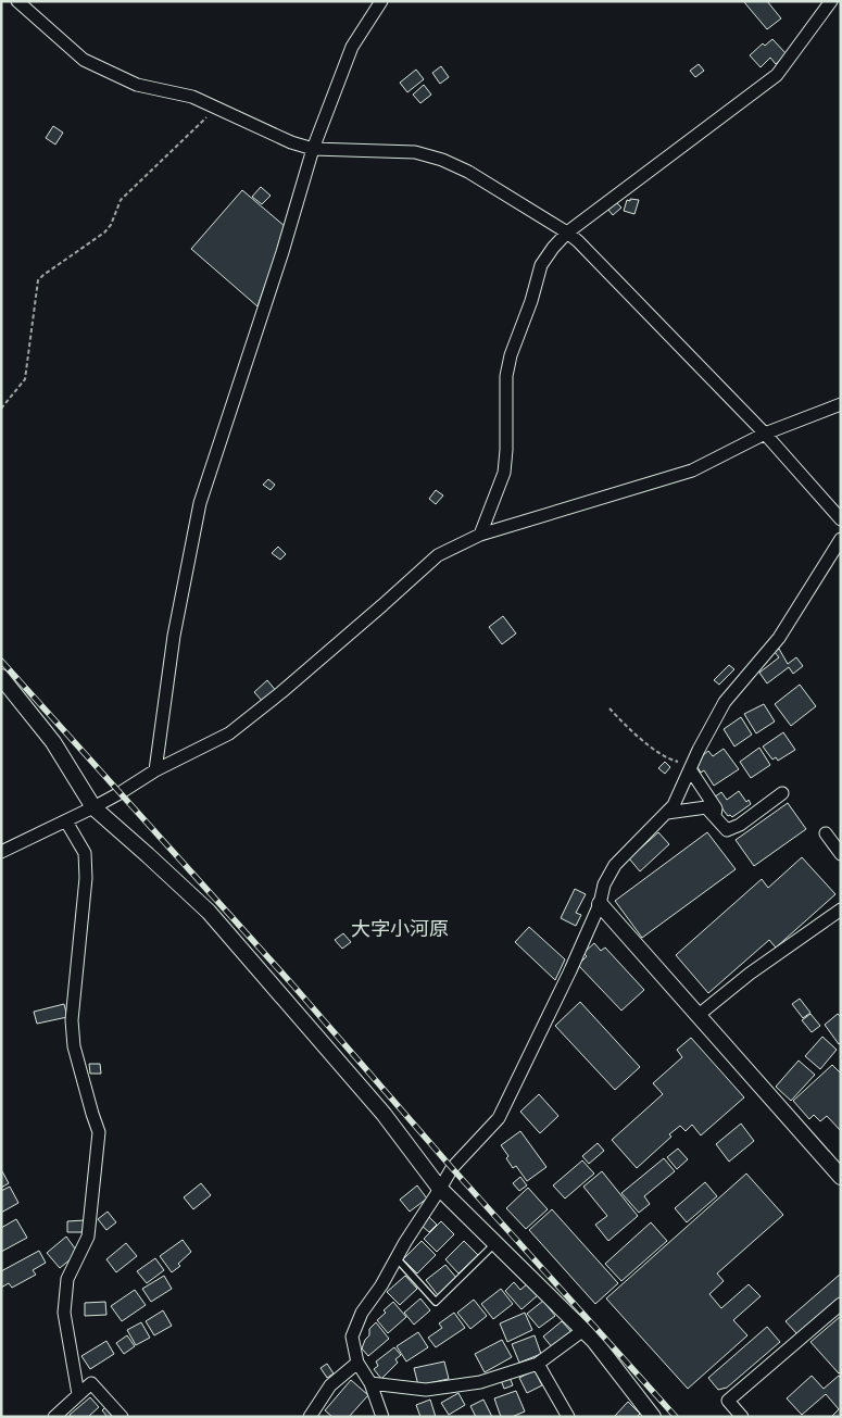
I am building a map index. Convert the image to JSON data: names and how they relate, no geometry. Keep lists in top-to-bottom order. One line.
{"districts":["大字小河原"]}
